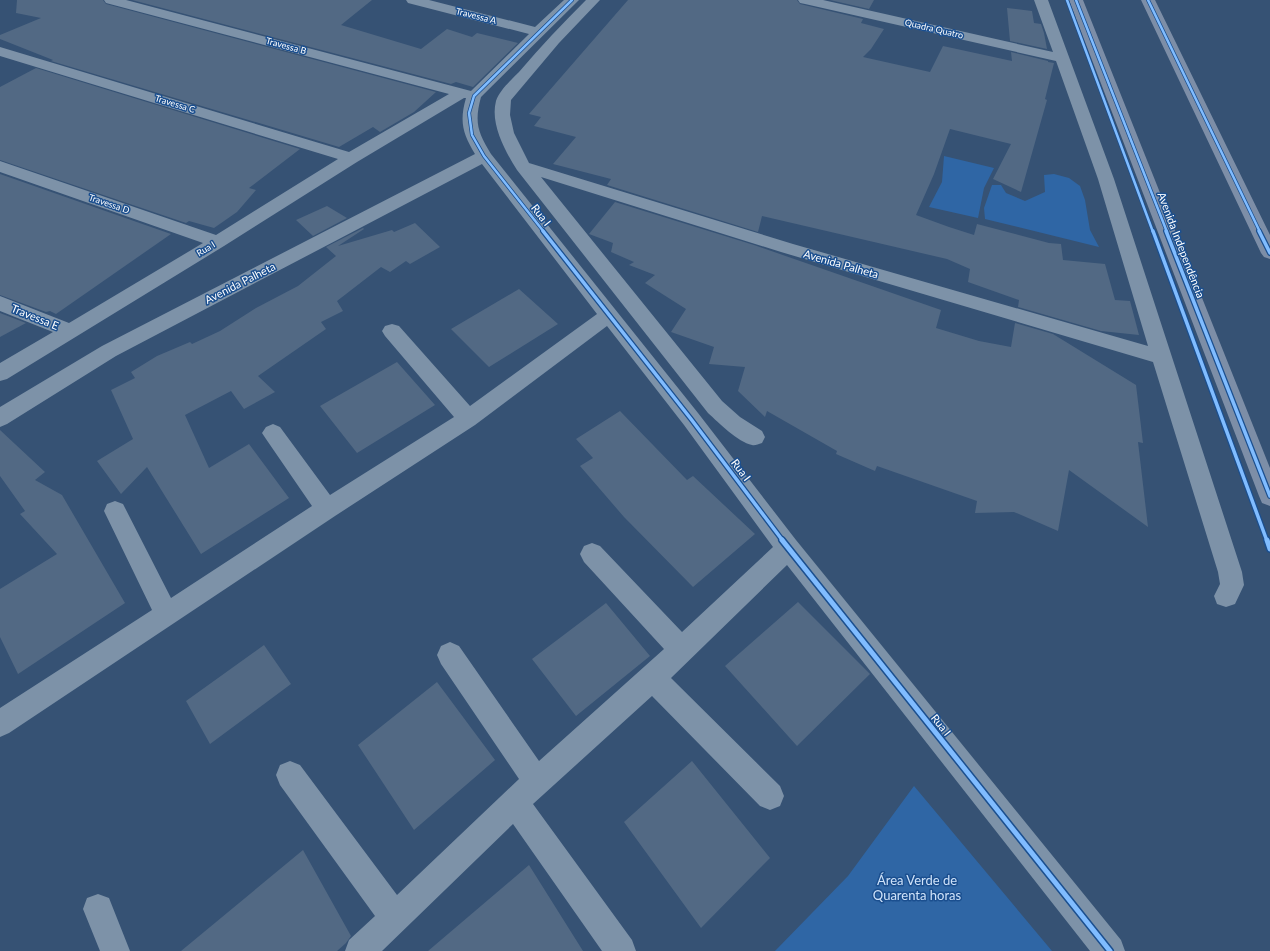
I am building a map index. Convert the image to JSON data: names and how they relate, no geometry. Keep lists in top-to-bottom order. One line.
{"streets":{"main road":["Avenida Independência"],"street":["Travessa A","Quadra Quatro","Travessa B","Travessa C","Travessa D","Rua I","Avenida Palheta","Travessa E"]},"crossings":[["Travessa A","Rua I"],["Travessa B","Rua I"],["Travessa C","Rua I"],["Travessa D","Rua I"],["Rua I","Avenida Palheta"],["Rua I","Travessa E"]],"parks":["Área Verde de Quarenta horas"]}
